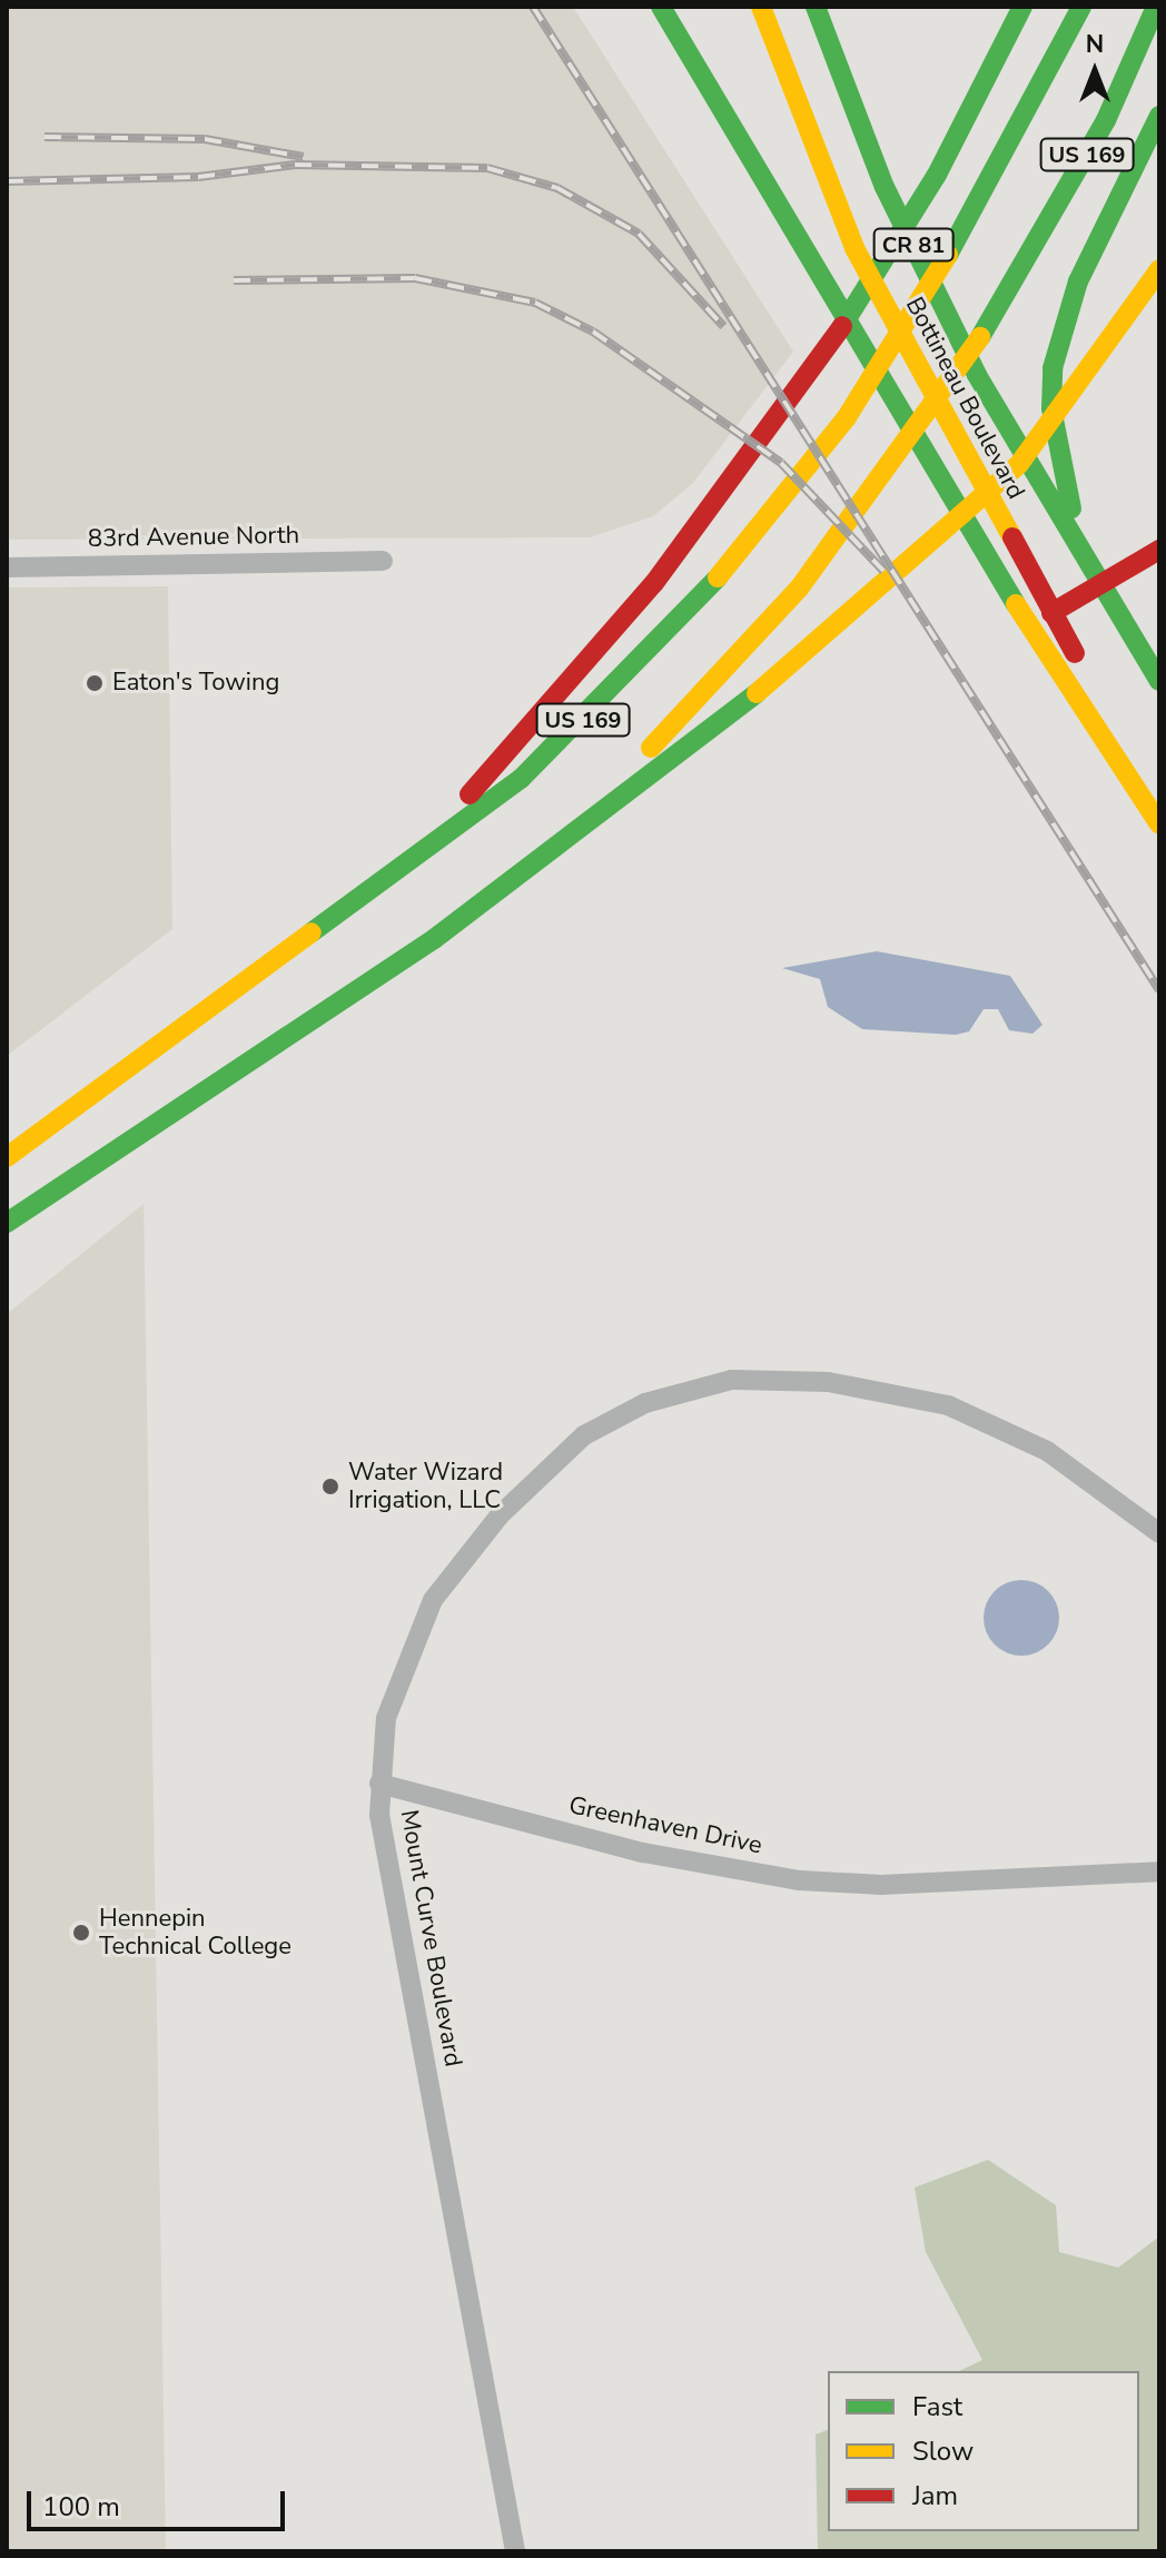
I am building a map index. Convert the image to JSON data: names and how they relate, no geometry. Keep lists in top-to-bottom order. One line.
{"streets":{"main road":["US 169","CR 81","Bottineau Boulevard"],"street":["83rd Avenue North","Greenhaven Drive","Mount Curve Boulevard"]},"crossings":[["Greenhaven Drive","Mount Curve Boulevard"]],"places":["Eaton's Towing","Water Wizard Irrigation, LLC","Hennepin Technical College"],"legend":["Fast","Slow","Jam"],"scale_bar":"100 m","north":"top"}
